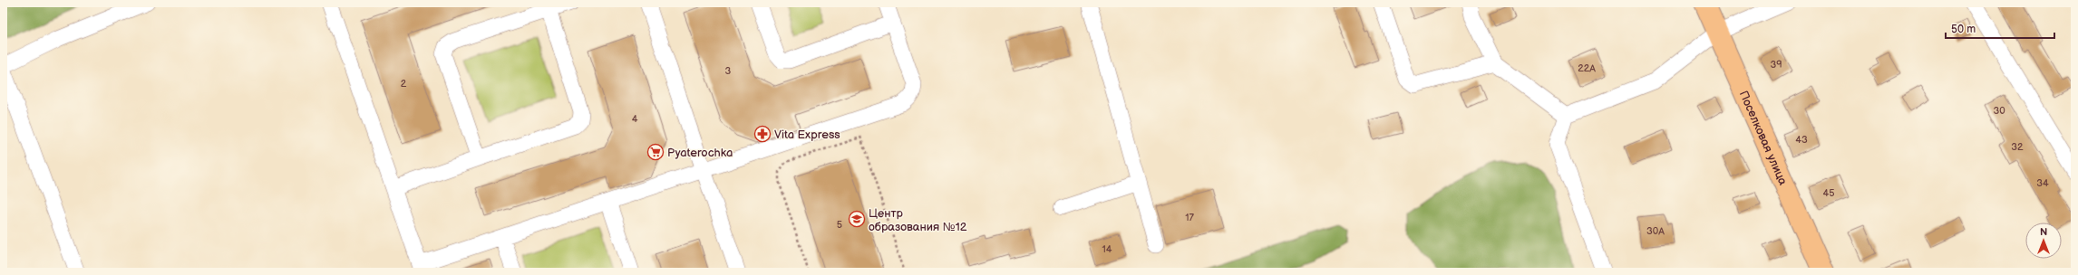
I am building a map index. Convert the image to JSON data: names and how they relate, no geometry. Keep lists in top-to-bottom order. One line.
{"streets":{"main road":["Поселковая улица"]},"places":{"pharmacy":["Vita Express"],"supermarket":["Pyaterochka"],"school or university":["Центр образования №12"]},"house_numbers":["39","22А","3","2","30","4","43","32","34","45","17","5","30А","14"],"scale_bar":"50 m","north":"top"}
